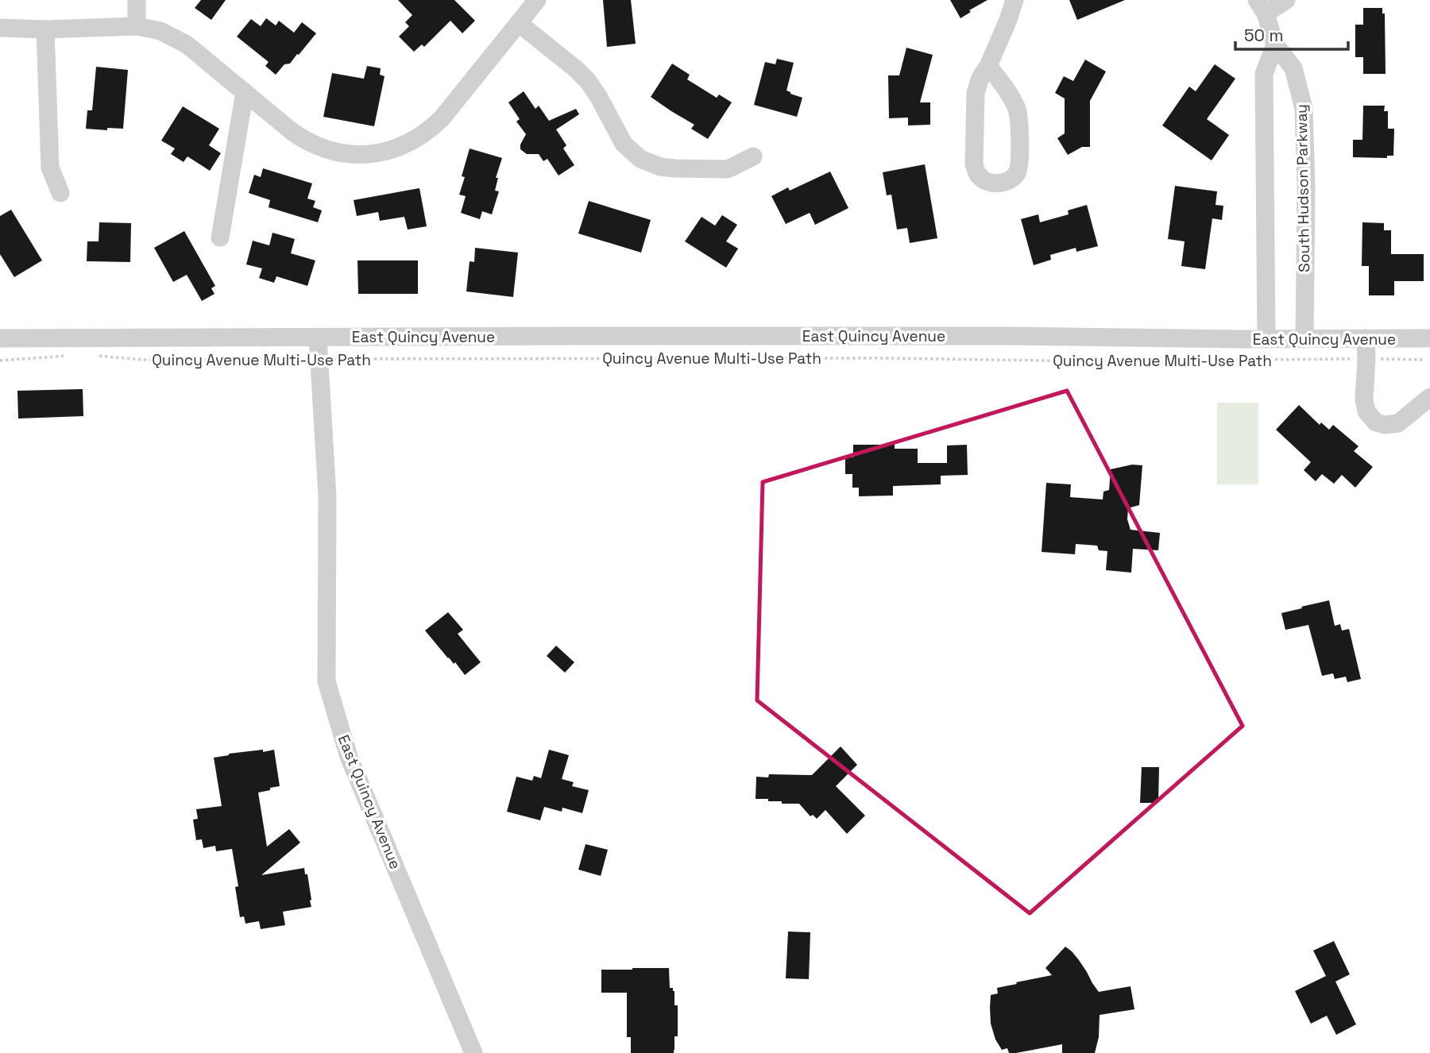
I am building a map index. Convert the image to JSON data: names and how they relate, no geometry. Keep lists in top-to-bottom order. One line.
{"streets":{"street":["South Hudson Parkway","East Quincy Avenue"],"path":["Quincy Avenue Multi-Use Path"]},"crossings":[["South Hudson Parkway","East Quincy Avenue"],["East Quincy Avenue","Quincy Avenue Multi-Use Path"]],"scale_bar":"50 m"}
